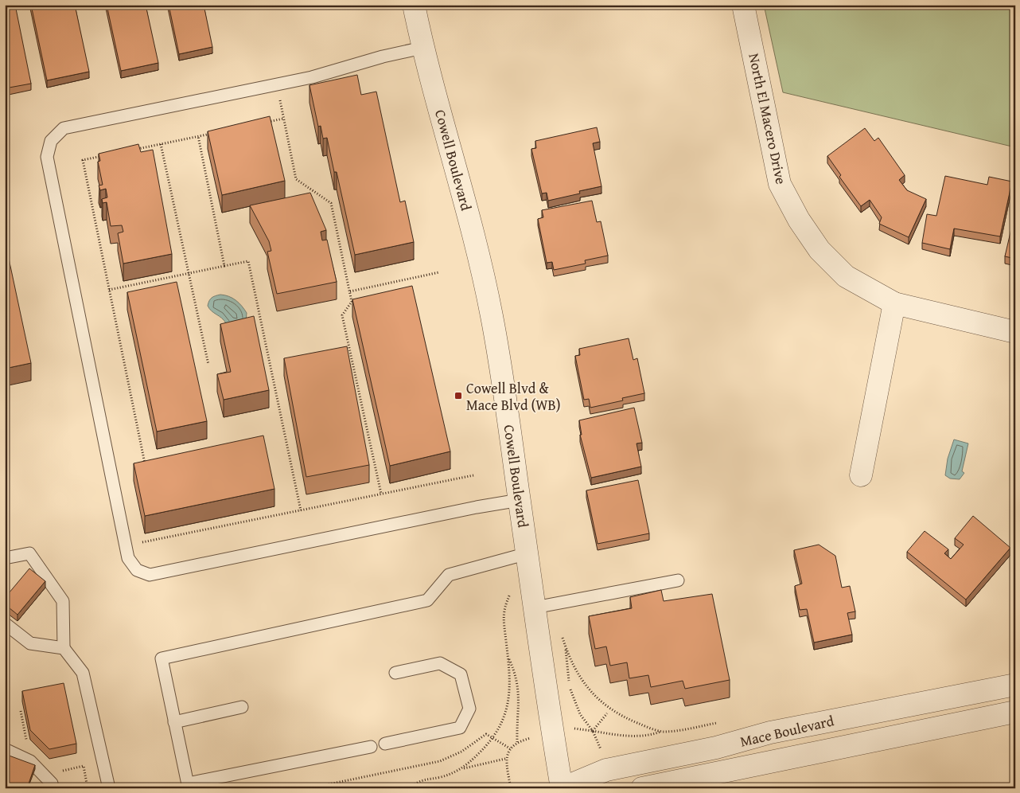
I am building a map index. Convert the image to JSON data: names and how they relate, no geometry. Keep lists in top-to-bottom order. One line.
{"streets":{"street":["North El Macero Drive","Cowell Boulevard","Mace Boulevard"]},"crossings":[["Cowell Boulevard","Mace Boulevard"]],"places":{"transit":["Cowell Blvd & Mace Blvd (WB)"]}}
